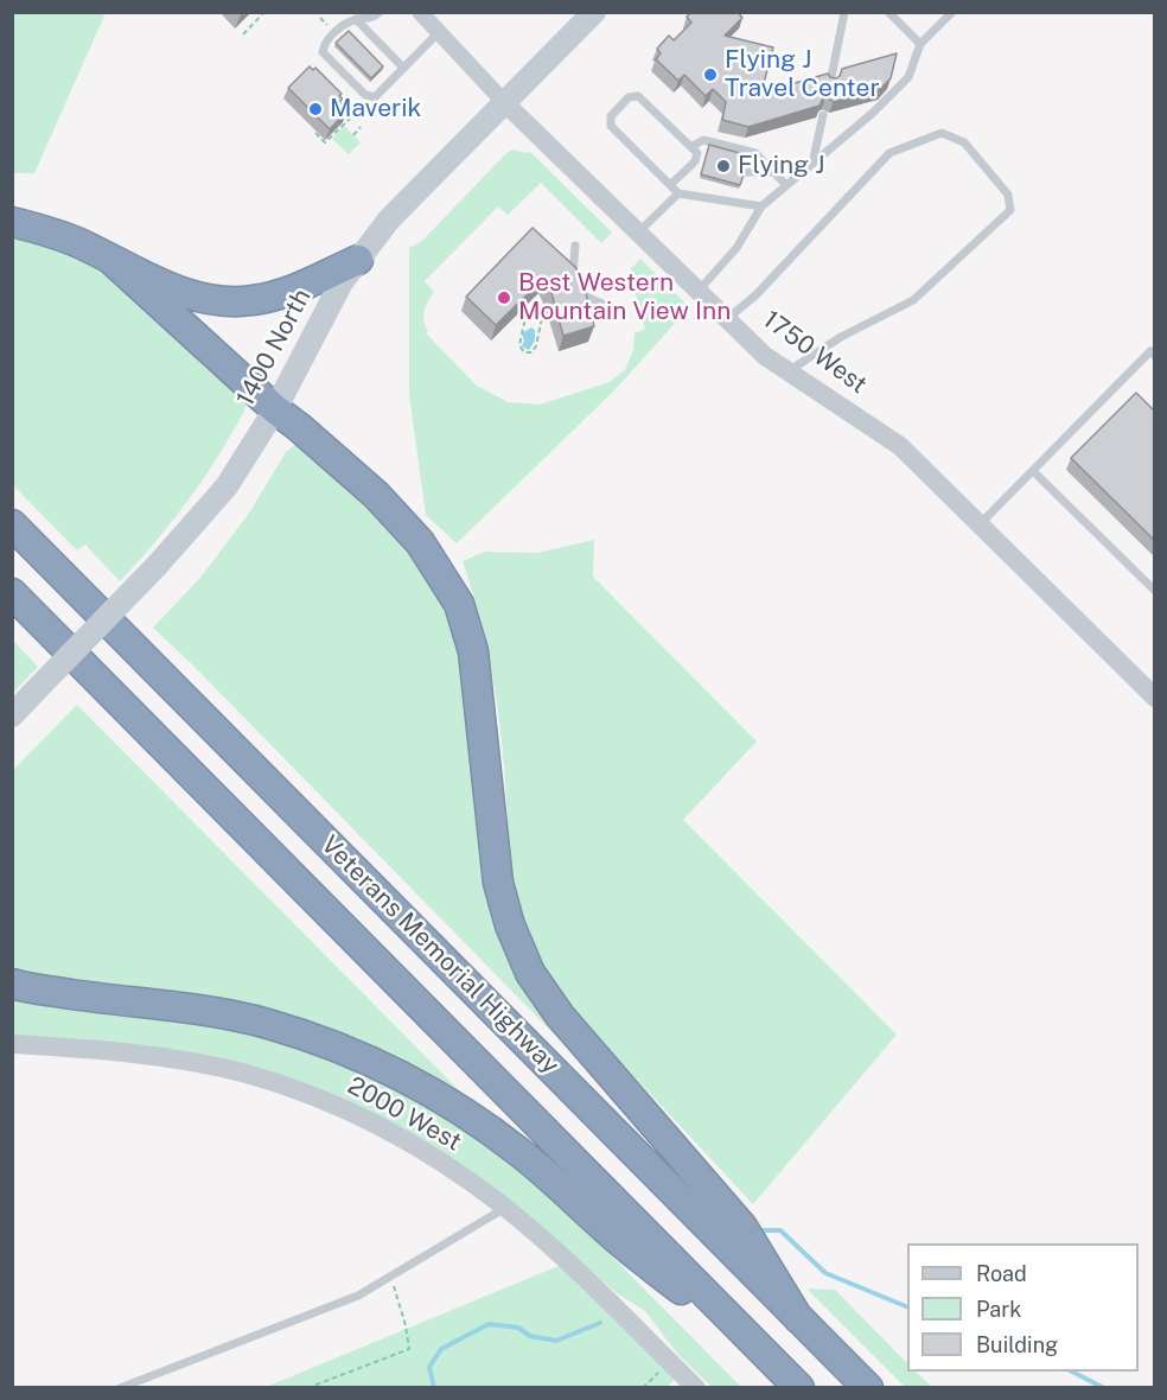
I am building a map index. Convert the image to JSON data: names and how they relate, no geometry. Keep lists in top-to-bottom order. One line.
{"streets":{"highway":["Veterans Memorial Highway"],"main road":["1400 North"],"street":["1750 West","2000 West"]},"crossings":[["1400 North","1750 West"]],"places":["Flying J Travel Center","Maverik","Flying J","Best Western Mountain View Inn"],"legend":["Road","Park","Building"]}
